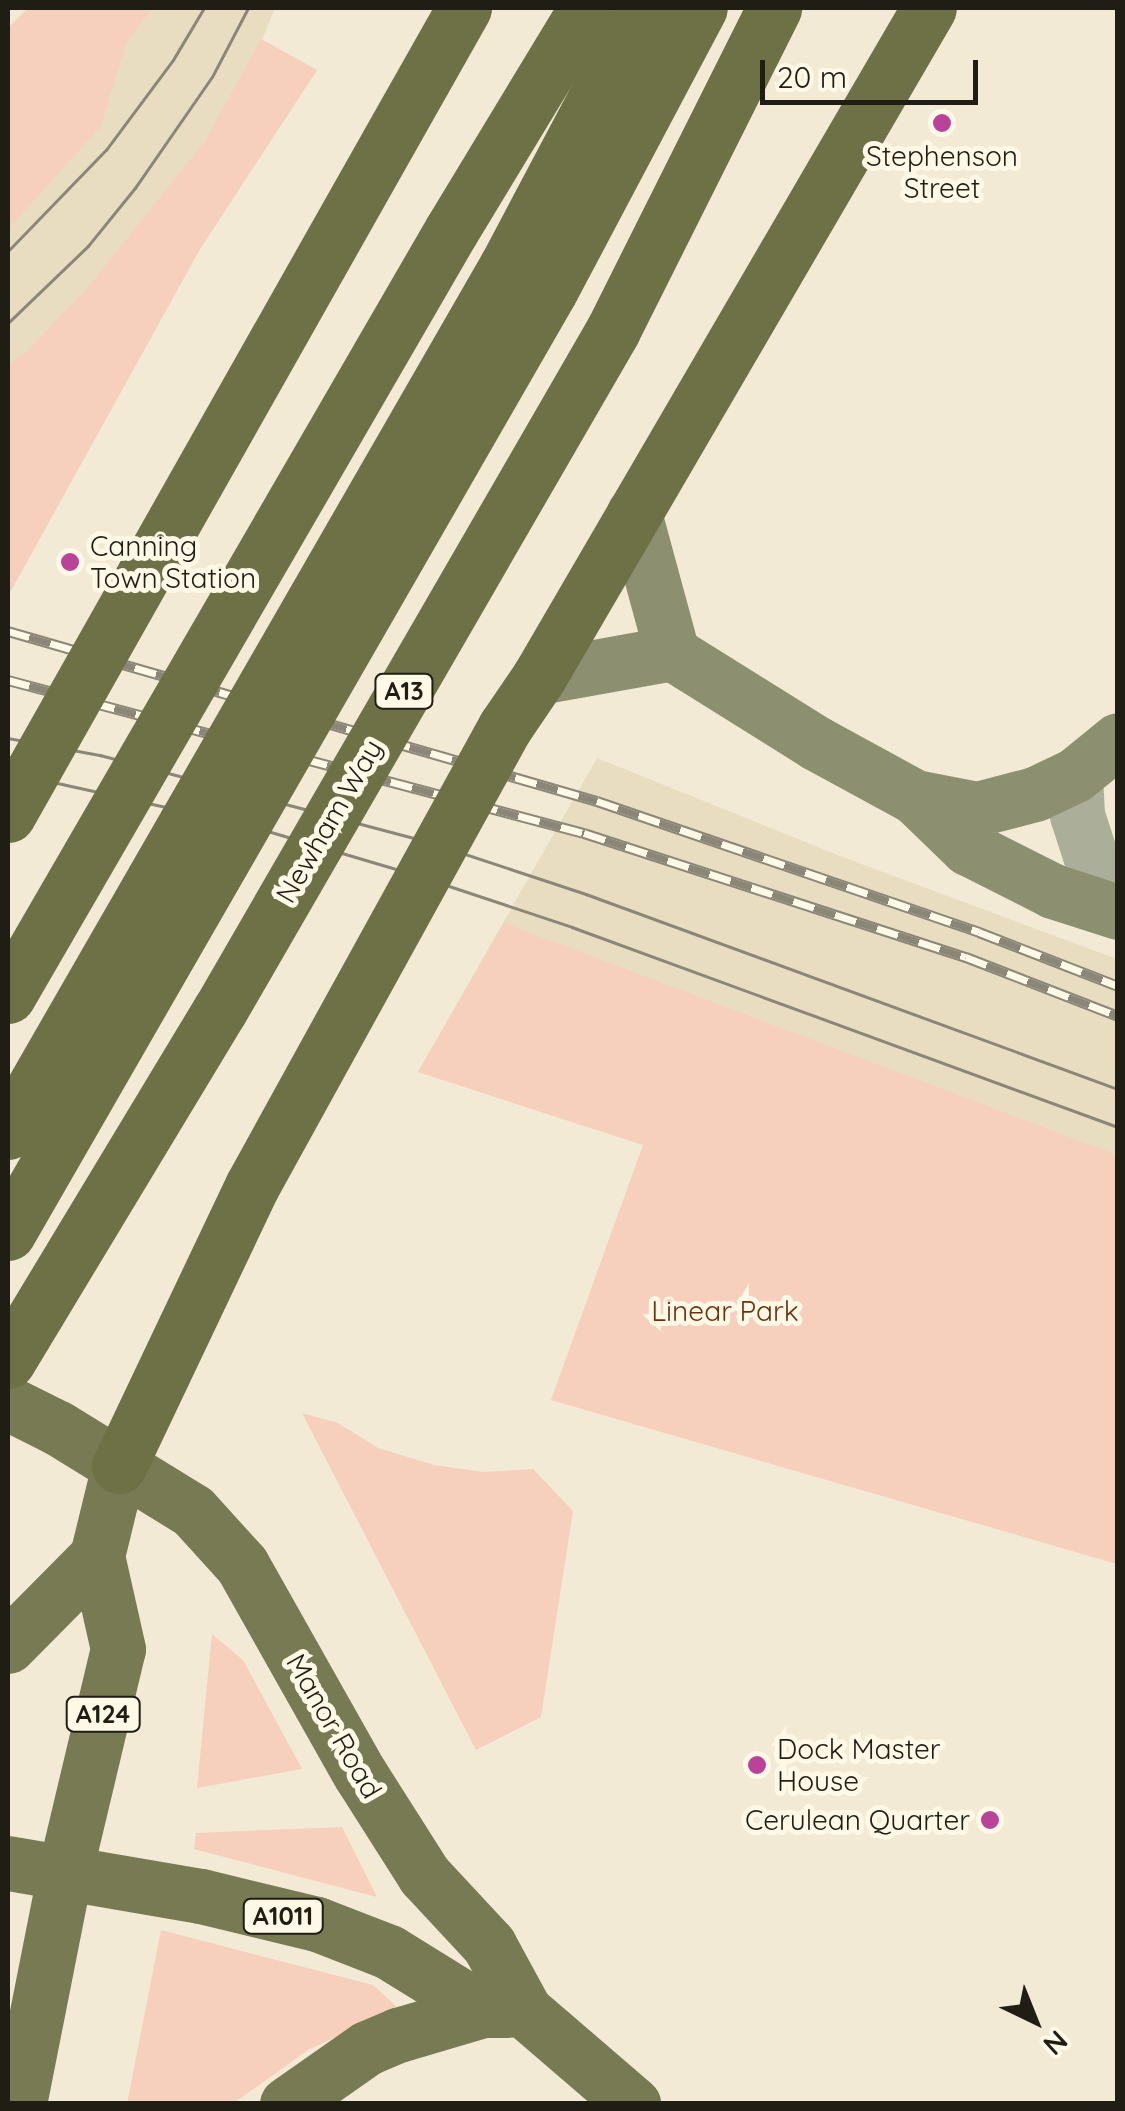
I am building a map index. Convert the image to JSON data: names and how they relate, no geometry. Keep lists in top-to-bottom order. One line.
{"streets":{"highway":["A13","Newham Way"],"main road":["A124","Manor Road","A1011"]},"crossings":[["A124","Manor Road"],["Manor Road","A1011"]],"parks":["Linear Park"],"places":["Stephenson Street","Canning Town Station","Dock Master House","Cerulean Quarter"],"scale_bar":"20 m","north":"bottom right"}
